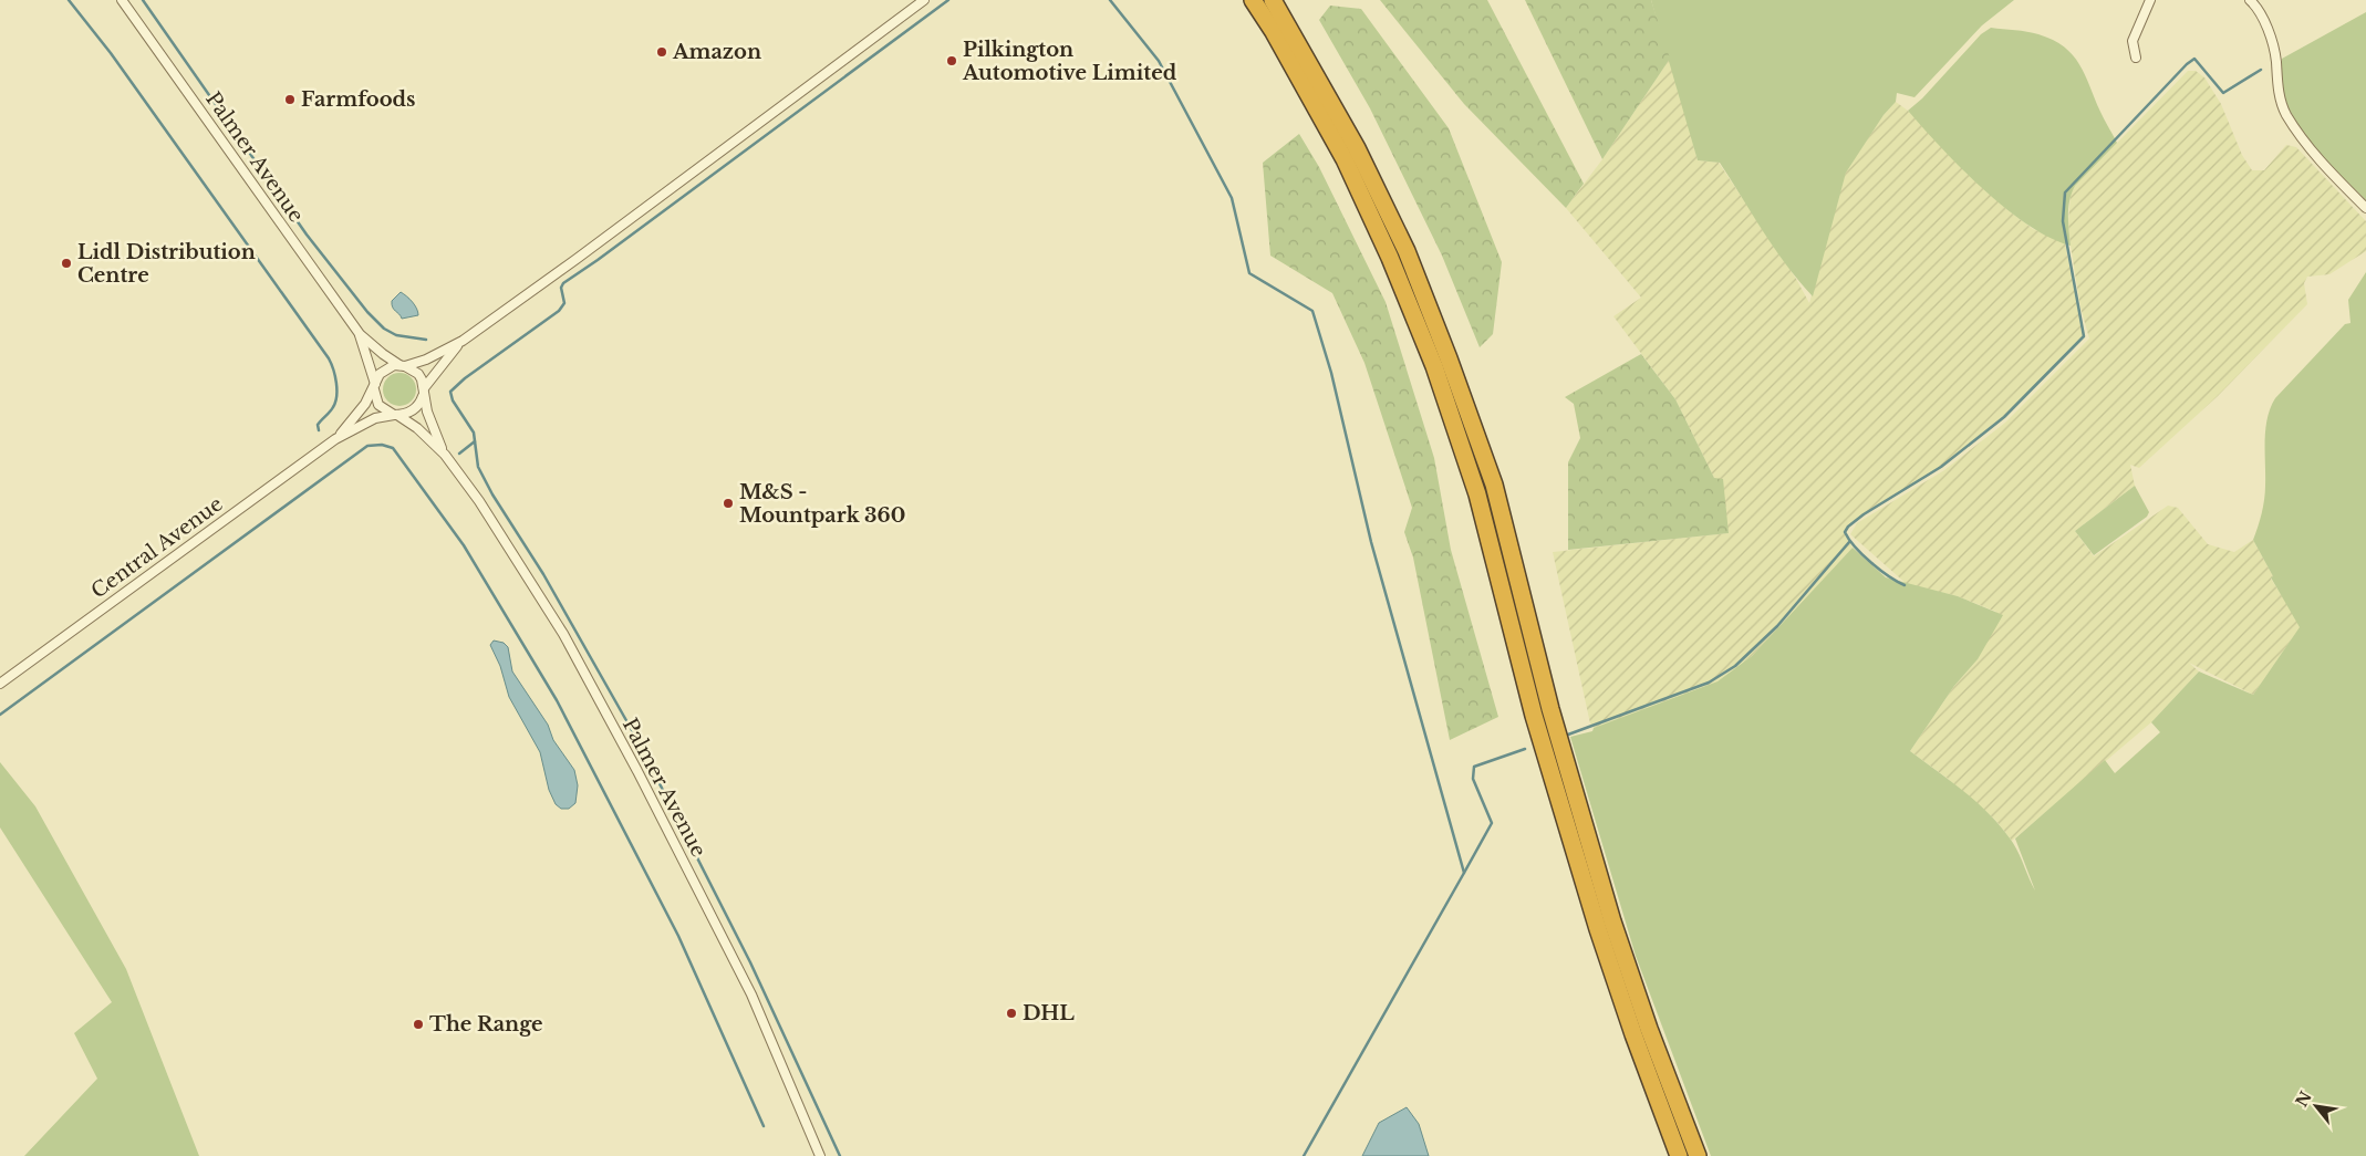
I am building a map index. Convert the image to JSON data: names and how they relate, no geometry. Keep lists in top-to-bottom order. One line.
{"streets":{"street":["Palmer Avenue","Central Avenue"]},"places":["Amazon","Pilkington Automotive Limited","Farmfoods","Lidl Distribution Centre","M&S - Mountpark 360","DHL","The Range"],"north":"top left"}
